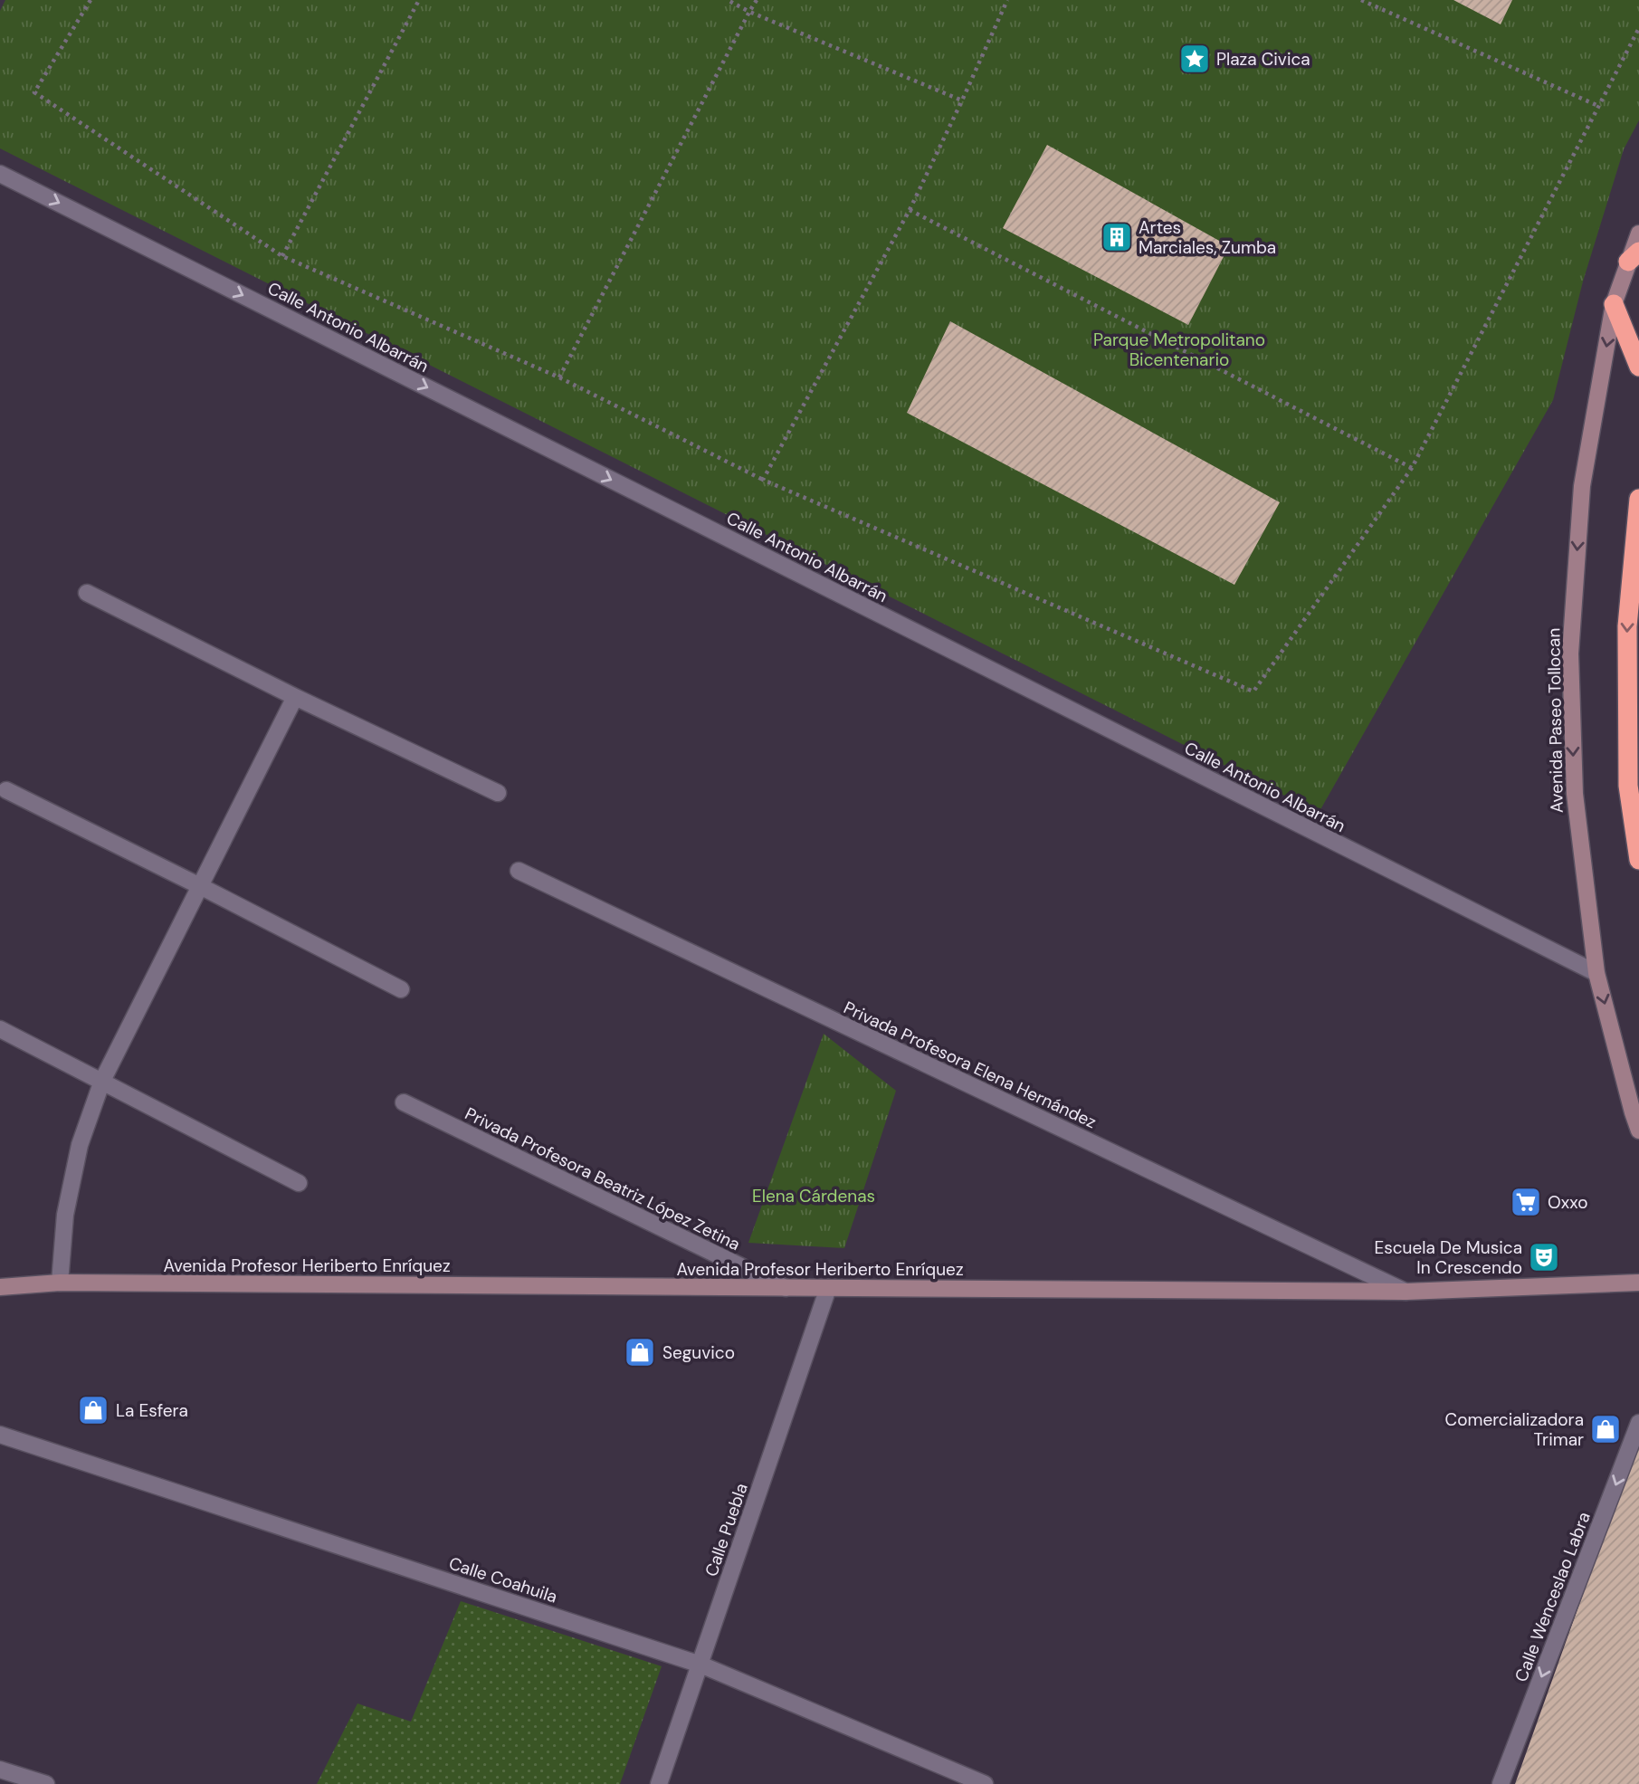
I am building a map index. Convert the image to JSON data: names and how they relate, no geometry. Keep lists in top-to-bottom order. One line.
{"streets":{"main road":["Avenida Paseo Tollocan","Avenida Profesor Heriberto Enríquez"],"street":["Calle Antonio Albarrán","Privada Profesora Elena Hernández","Privada Profesora Beatriz López Zetina","Calle Puebla","Calle Coahuila","Calle Wenceslao Labra"]},"crossings":[["Calle Antonio Albarrán","Avenida Paseo Tollocan"],["Privada Profesora Elena Hernández","Avenida Profesor Heriberto Enríquez"],["Privada Profesora Beatriz López Zetina","Avenida Profesor Heriberto Enríquez"],["Avenida Profesor Heriberto Enríquez","Calle Puebla"],["Calle Puebla","Calle Coahuila"]],"one_way":["Calle Antonio Albarrán","Avenida Paseo Tollocan","Calle Wenceslao Labra"],"parks":["Parque Metropolitano Bicentenario","Elena Cárdenas"],"places":{"place":["Plaza Civica"],"building":["Artes Marciales, Zumba"],"supermarket":["Oxxo"],"theatre":["Escuela De Musica In Crescendo"],"shop":["Seguvico","La Esfera","Comercializadora Trimar"]}}
